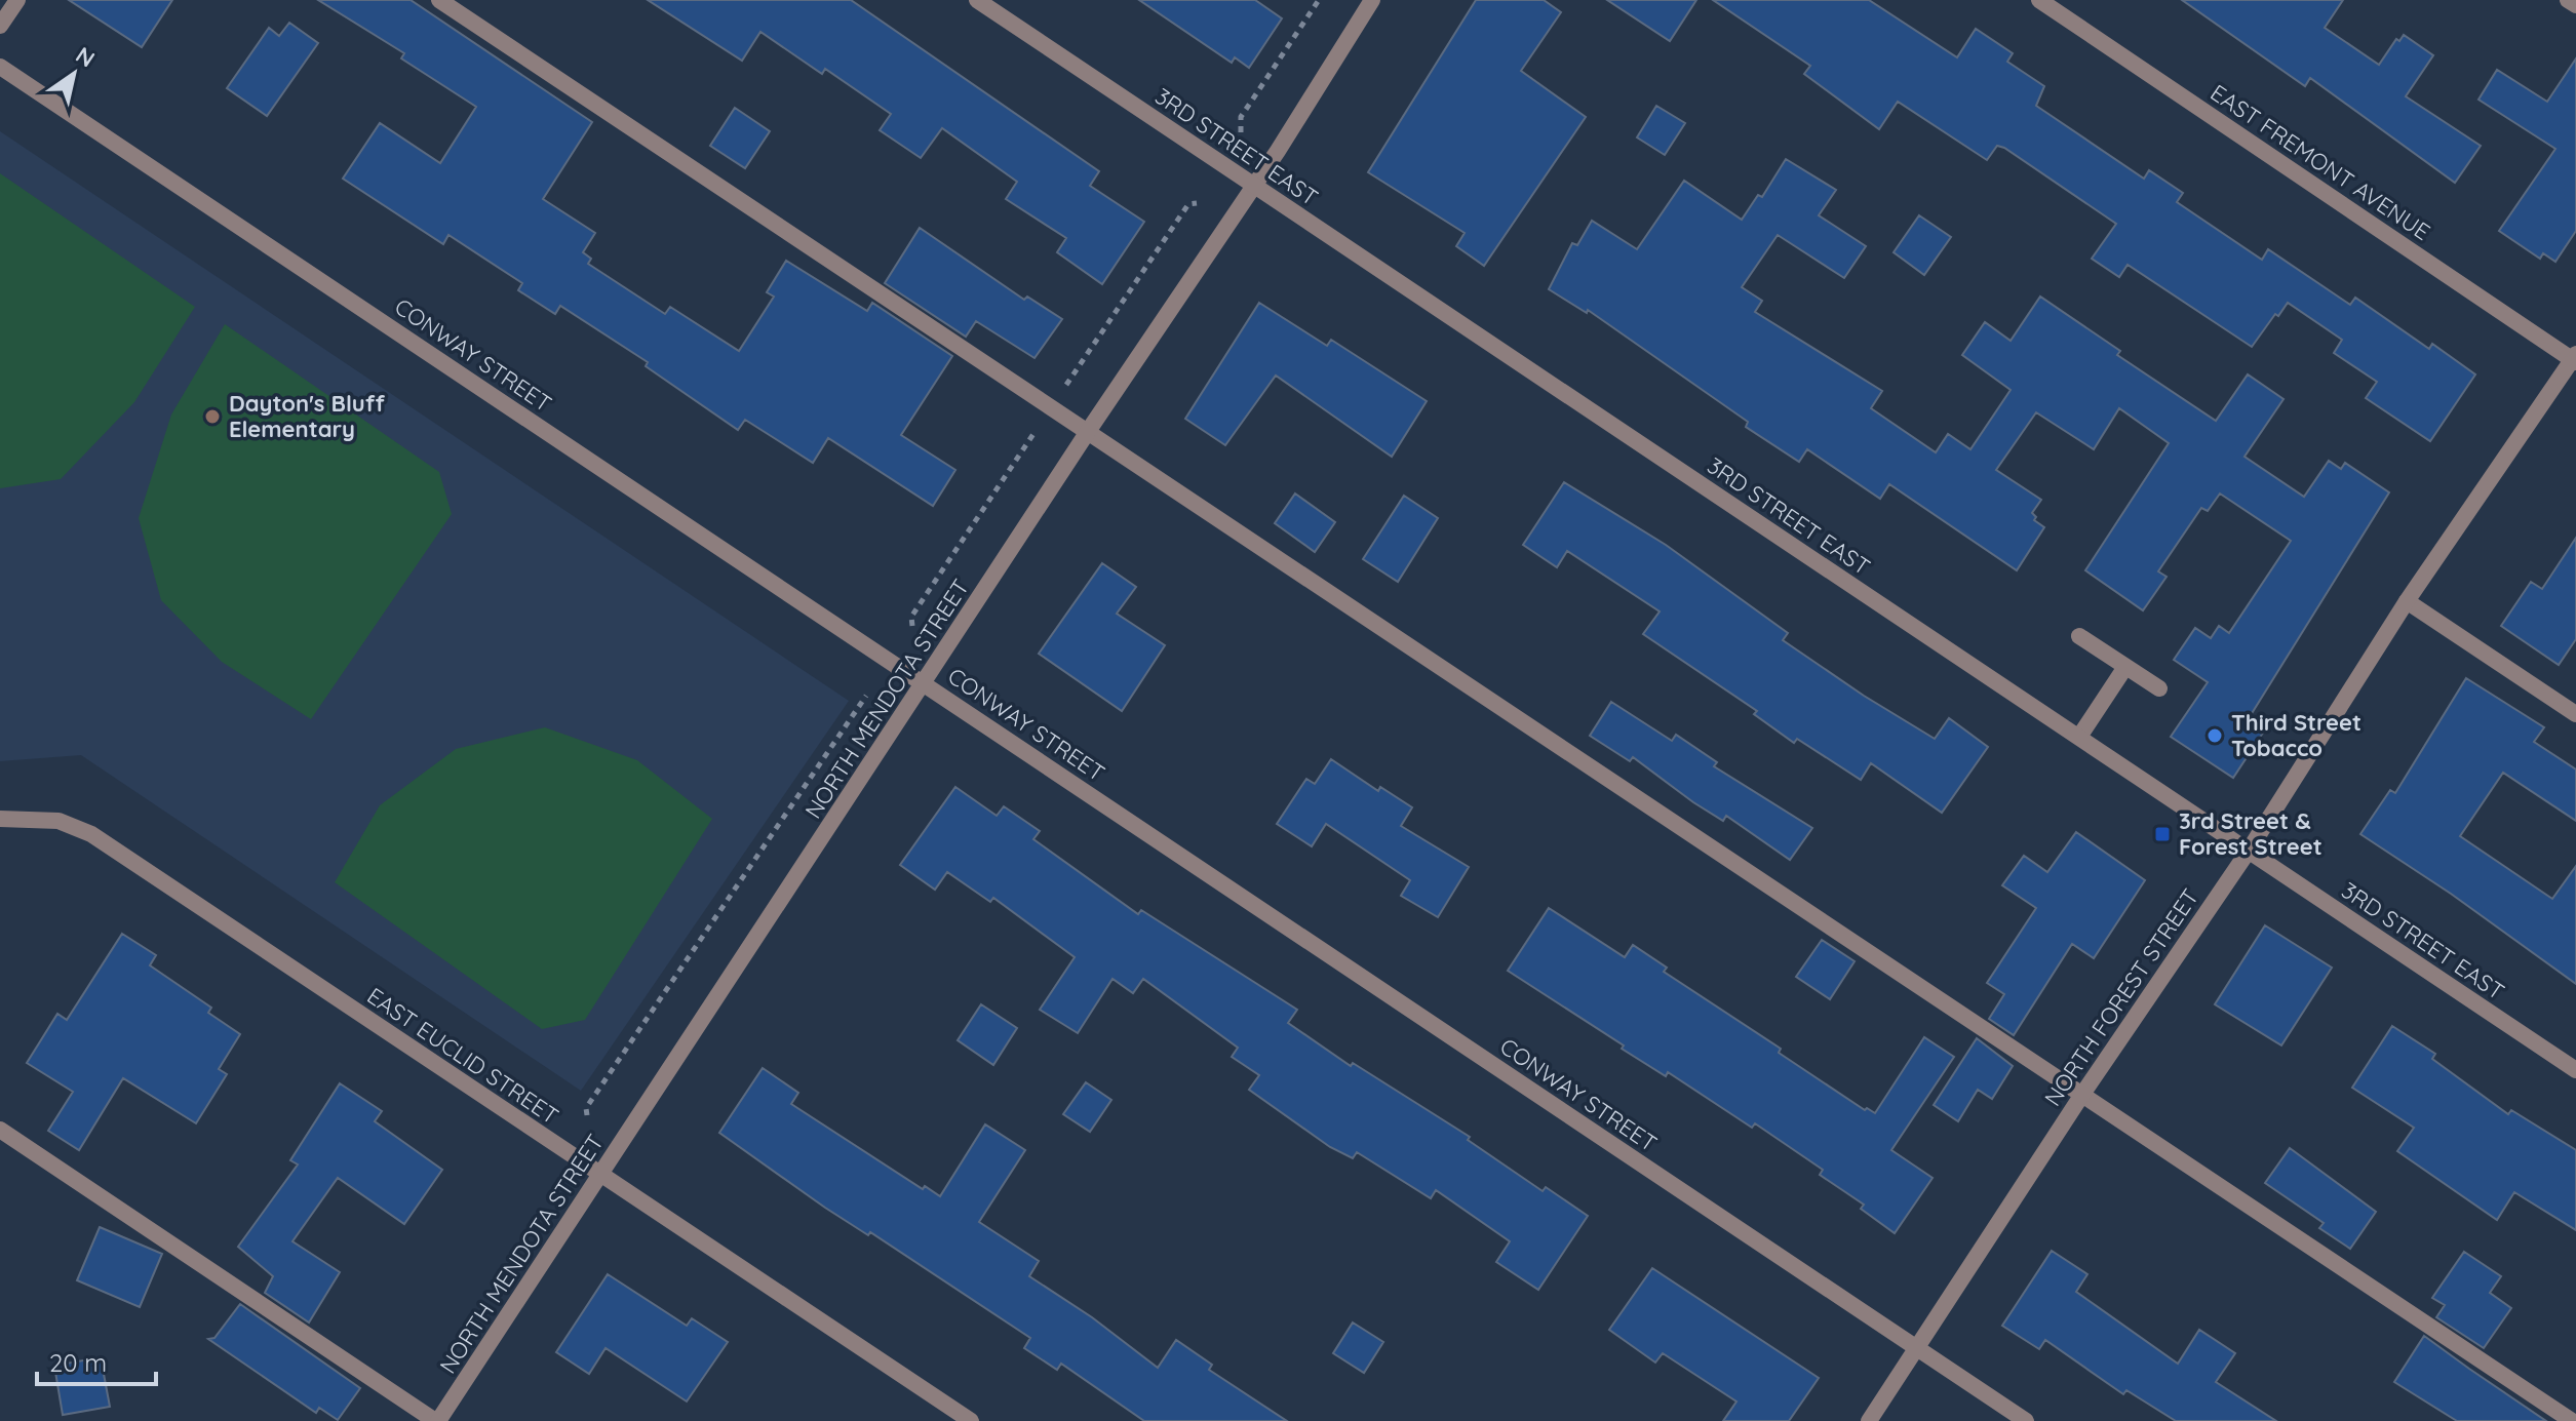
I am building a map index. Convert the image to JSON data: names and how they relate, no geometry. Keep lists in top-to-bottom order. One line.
{"streets":{"street":["3RD STREET EAST","EAST FREMONT AVENUE","CONWAY STREET","NORTH MENDOTA STREET","NORTH FOREST STREET","EAST EUCLID STREET"]},"crossings":[["3RD STREET EAST","NORTH MENDOTA STREET"],["3RD STREET EAST","NORTH FOREST STREET"],["EAST FREMONT AVENUE","NORTH FOREST STREET"],["CONWAY STREET","NORTH MENDOTA STREET"],["CONWAY STREET","NORTH FOREST STREET"],["NORTH MENDOTA STREET","EAST EUCLID STREET"]],"places":{"other":["Dayton's Bluff Elementary","Third Street Tobacco"],"transit":["3rd Street & Forest Street"]},"scale_bar":"20 m","north":"top right"}
